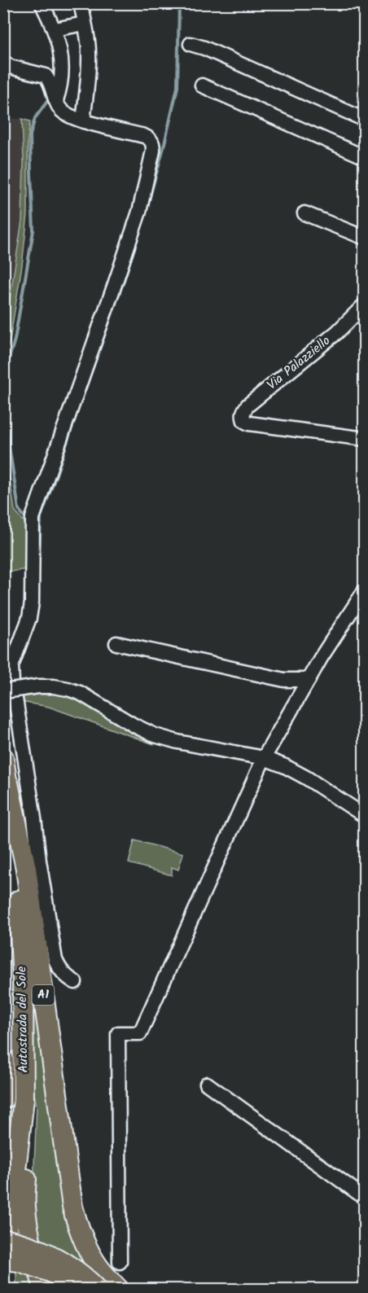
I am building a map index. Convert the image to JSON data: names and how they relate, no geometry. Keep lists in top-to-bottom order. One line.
{"streets":{"highway":["A1","Autostrada del Sole"],"street":["Via Palazziello"]},"crossings":[["A1","Autostrada del Sole"]]}
